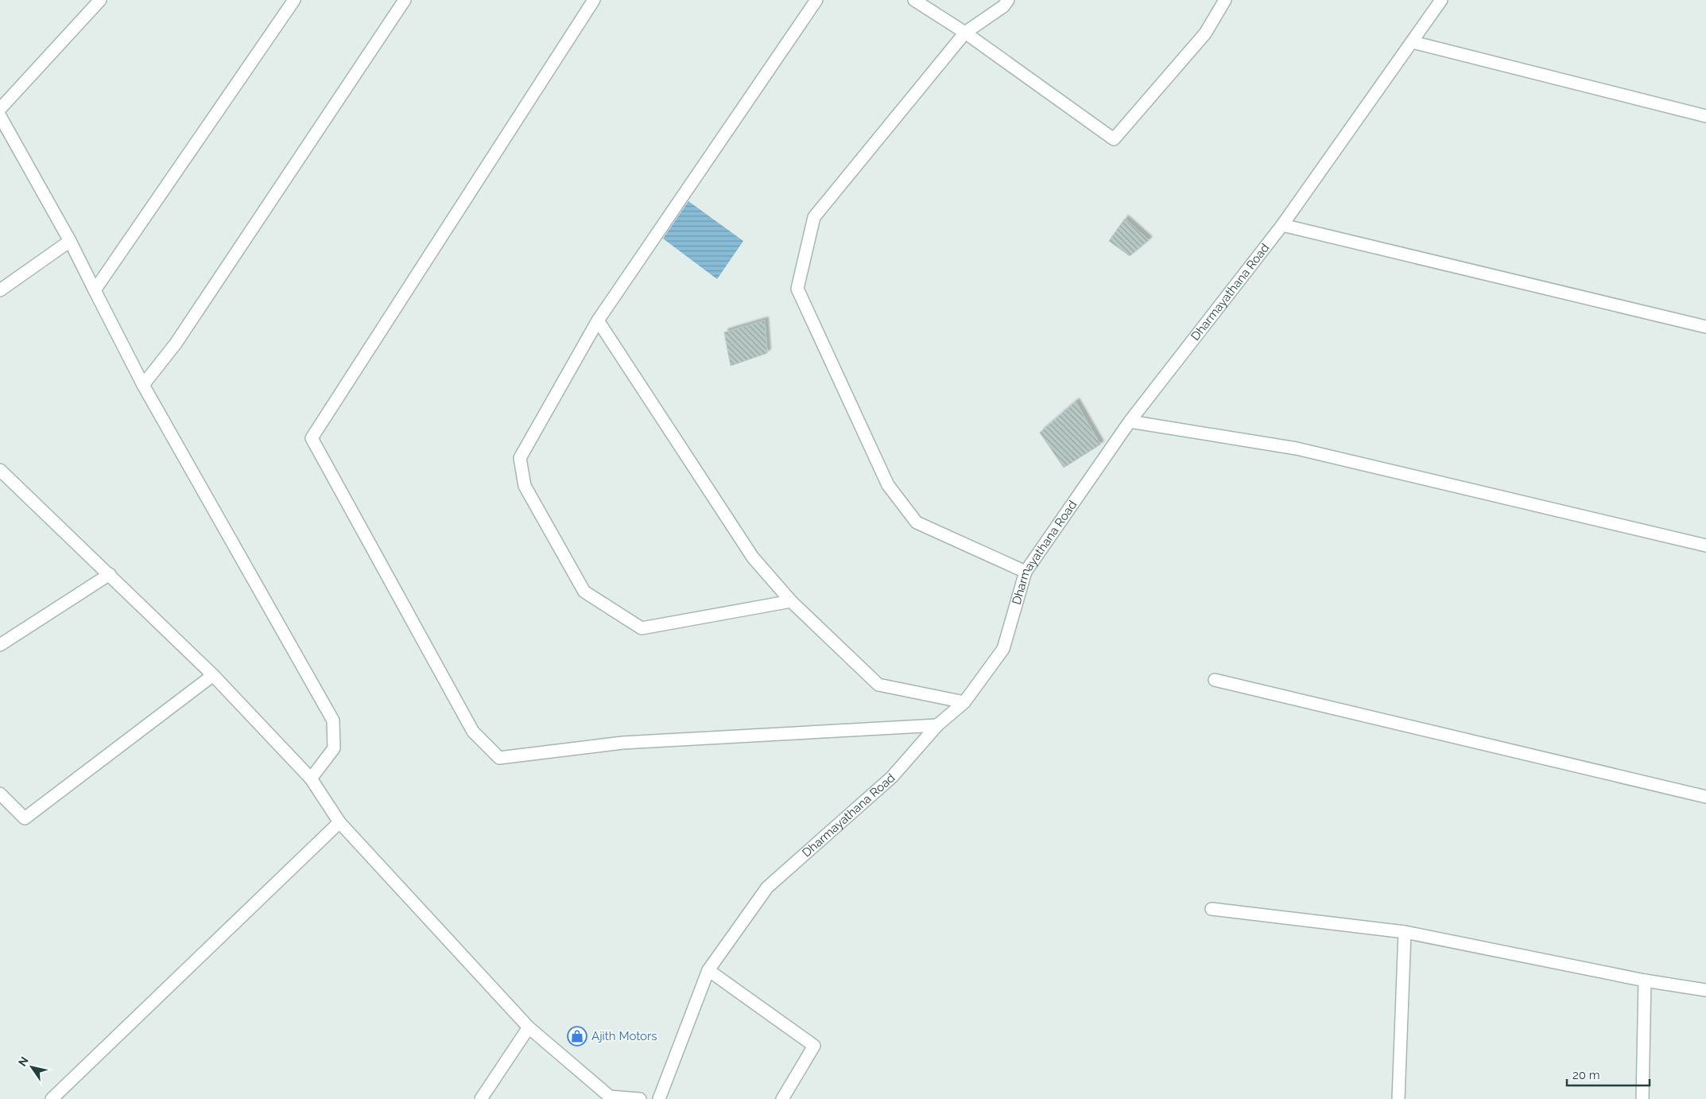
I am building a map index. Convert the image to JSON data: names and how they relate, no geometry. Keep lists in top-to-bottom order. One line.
{"streets":{"street":["Dharmayathana Road"]},"places":{"shop":["Ajith Motors"]},"scale_bar":"20 m","north":"top left"}
